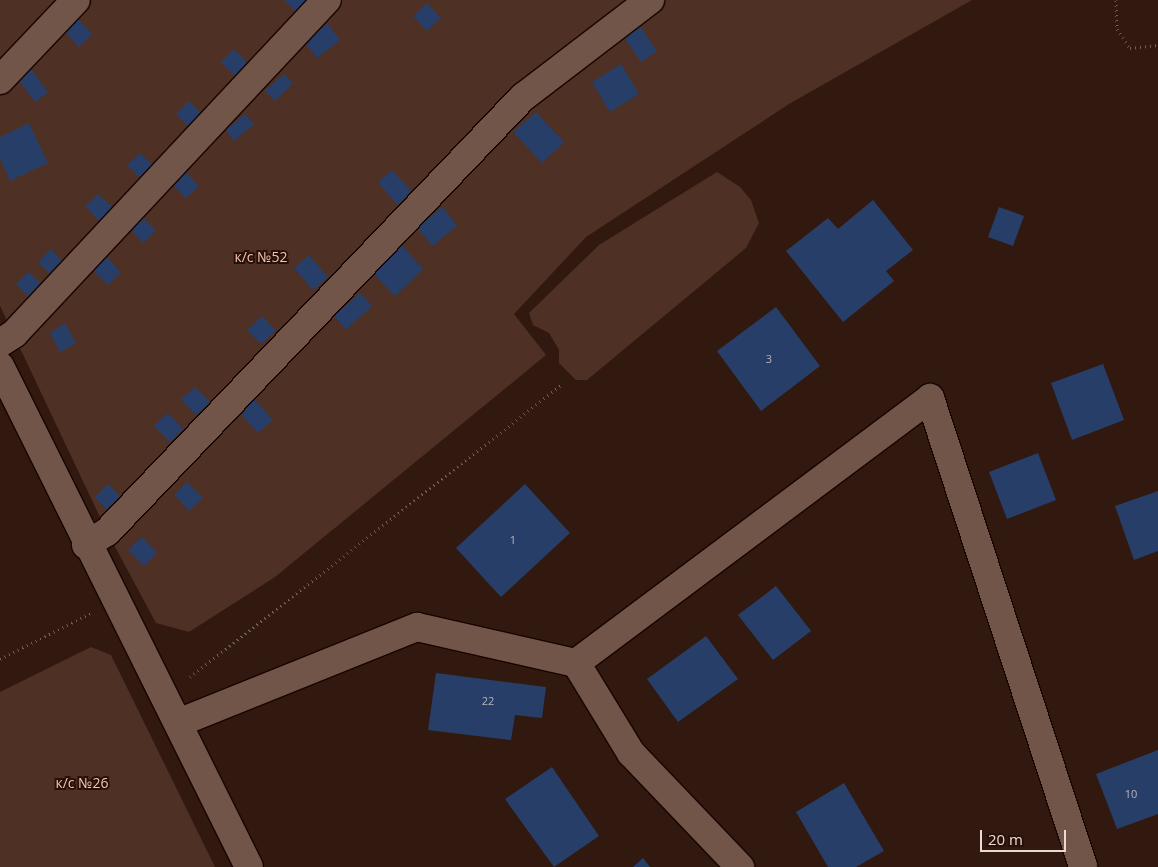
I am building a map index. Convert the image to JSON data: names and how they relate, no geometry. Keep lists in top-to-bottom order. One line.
{"parks":["к/с №52","к/с №26"],"house_numbers":["3","1","22","10"],"scale_bar":"20 m"}
